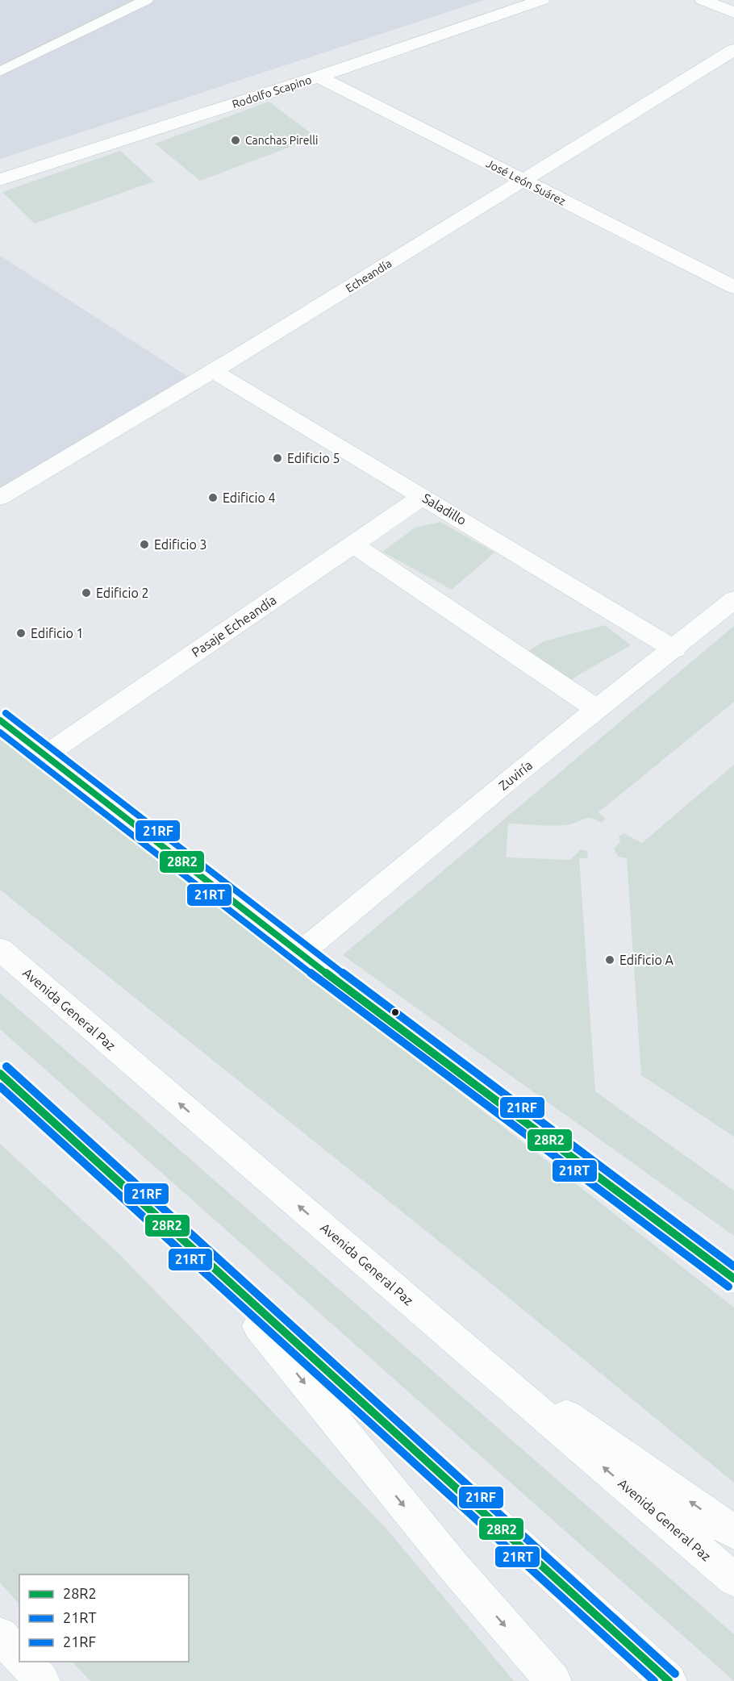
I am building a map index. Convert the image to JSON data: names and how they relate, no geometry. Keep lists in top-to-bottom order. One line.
{"streets":{"main road":["Rodolfo Scapino","José León Suárez","Echeandía","Saladillo","Pasaje Echeandía","Zuviría","Avenida General Paz"]},"crossings":[["Rodolfo Scapino","José León Suárez"],["José León Suárez","Echeandía"],["Echeandía","Saladillo"],["Saladillo","Pasaje Echeandía"],["Saladillo","Zuviría"]],"places":["Canchas Pirelli","Edificio 5","Edificio 4","Edificio 3","Edificio 2","Edificio 1","Edificio A"],"lines":["transit line 21RF","transit line 28R2","transit line 21RT"],"legend":["28R2","21RT","21RF"]}
